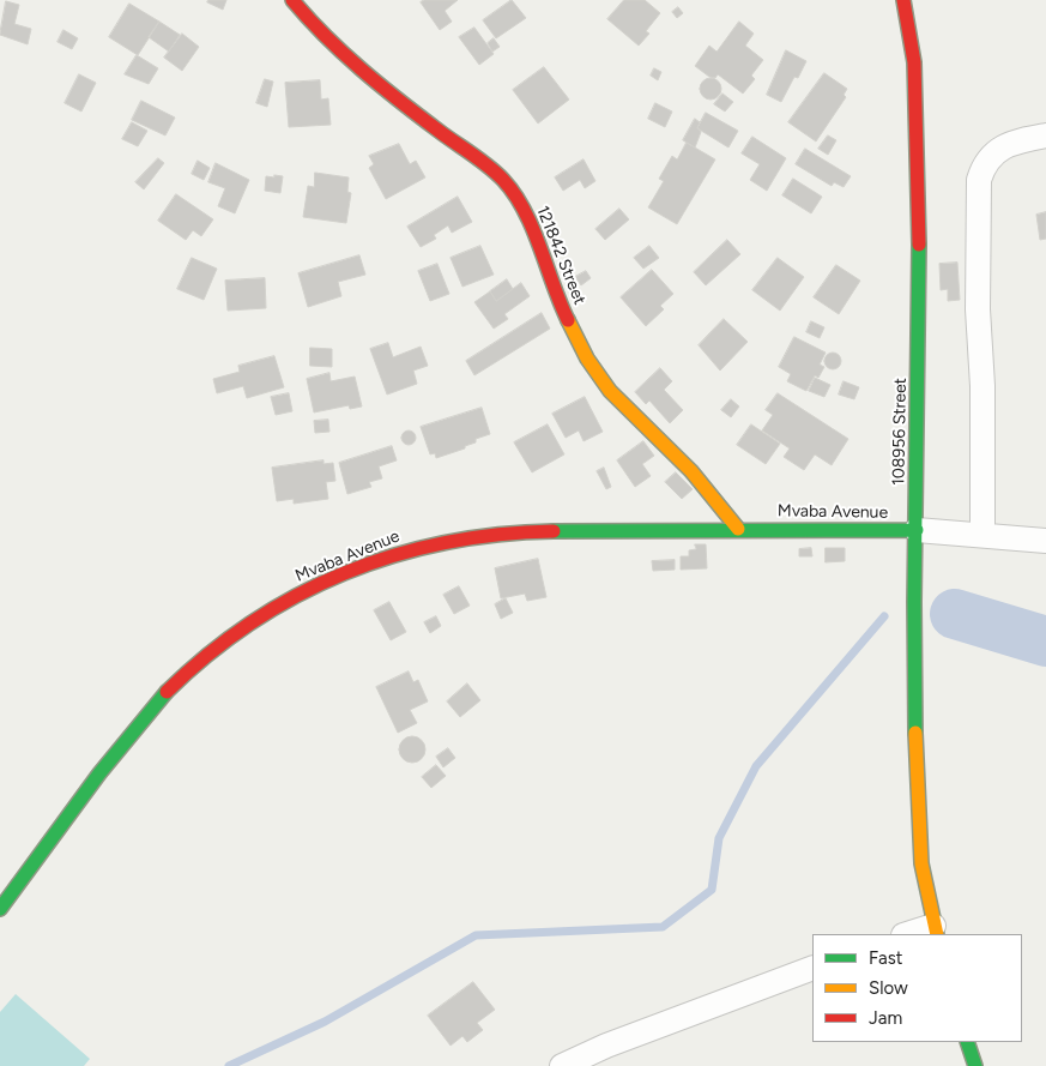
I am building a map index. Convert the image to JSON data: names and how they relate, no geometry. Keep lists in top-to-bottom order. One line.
{"streets":{"street":["121842 Street","108956 Street","Mvaba Avenue"]},"crossings":[["121842 Street","Mvaba Avenue"],["108956 Street","Mvaba Avenue"]],"legend":["Fast","Slow","Jam"]}
